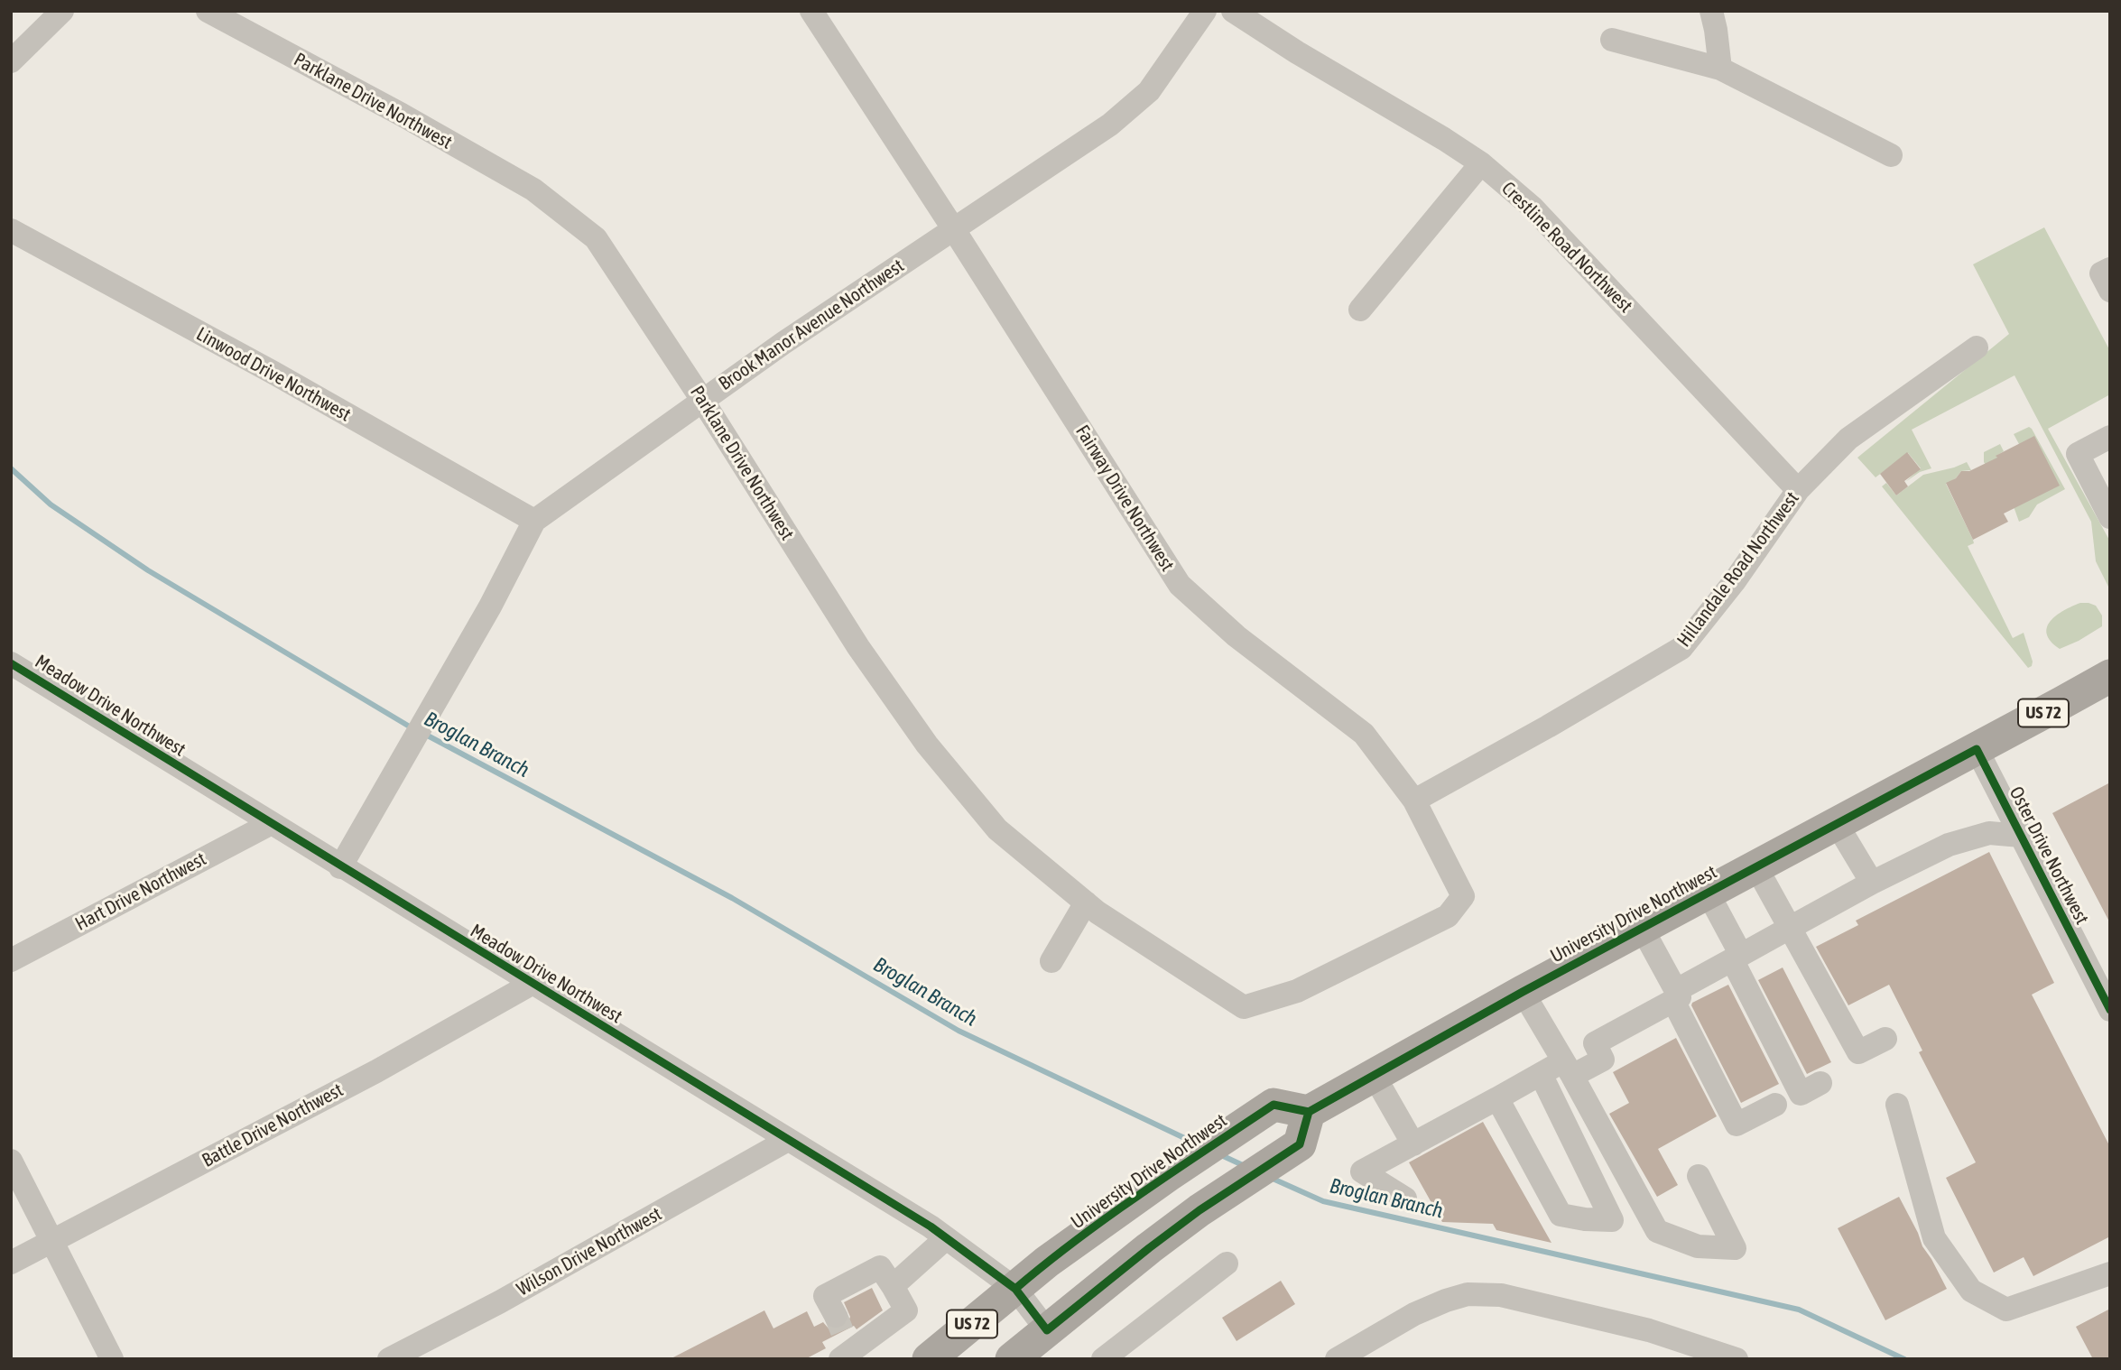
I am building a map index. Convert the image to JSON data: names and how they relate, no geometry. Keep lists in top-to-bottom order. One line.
{"streets":{"highway":["US 72","University Drive Northwest"],"street":["Parklane Drive Northwest","Crestline Road Northwest","Brook Manor Avenue Northwest","Linwood Drive Northwest","Fairway Drive Northwest","Hillandale Road Northwest","Meadow Drive Northwest","Oster Drive Northwest","Hart Drive Northwest","Battle Drive Northwest","Wilson Drive Northwest"]},"crossings":[["Parklane Drive Northwest","Brook Manor Avenue Northwest"],["Parklane Drive Northwest","Fairway Drive Northwest"],["Crestline Road Northwest","Hillandale Road Northwest"],["Brook Manor Avenue Northwest","Linwood Drive Northwest"],["Brook Manor Avenue Northwest","Fairway Drive Northwest"],["Brook Manor Avenue Northwest","Meadow Drive Northwest"],["Fairway Drive Northwest","Hillandale Road Northwest"],["Meadow Drive Northwest","US 72"],["Meadow Drive Northwest","Hart Drive Northwest"],["Meadow Drive Northwest","University Drive Northwest"],["Meadow Drive Northwest","Battle Drive Northwest"],["Meadow Drive Northwest","Wilson Drive Northwest"],["US 72","University Drive Northwest"],["Oster Drive Northwest","University Drive Northwest"]],"water":["Broglan Branch"]}
